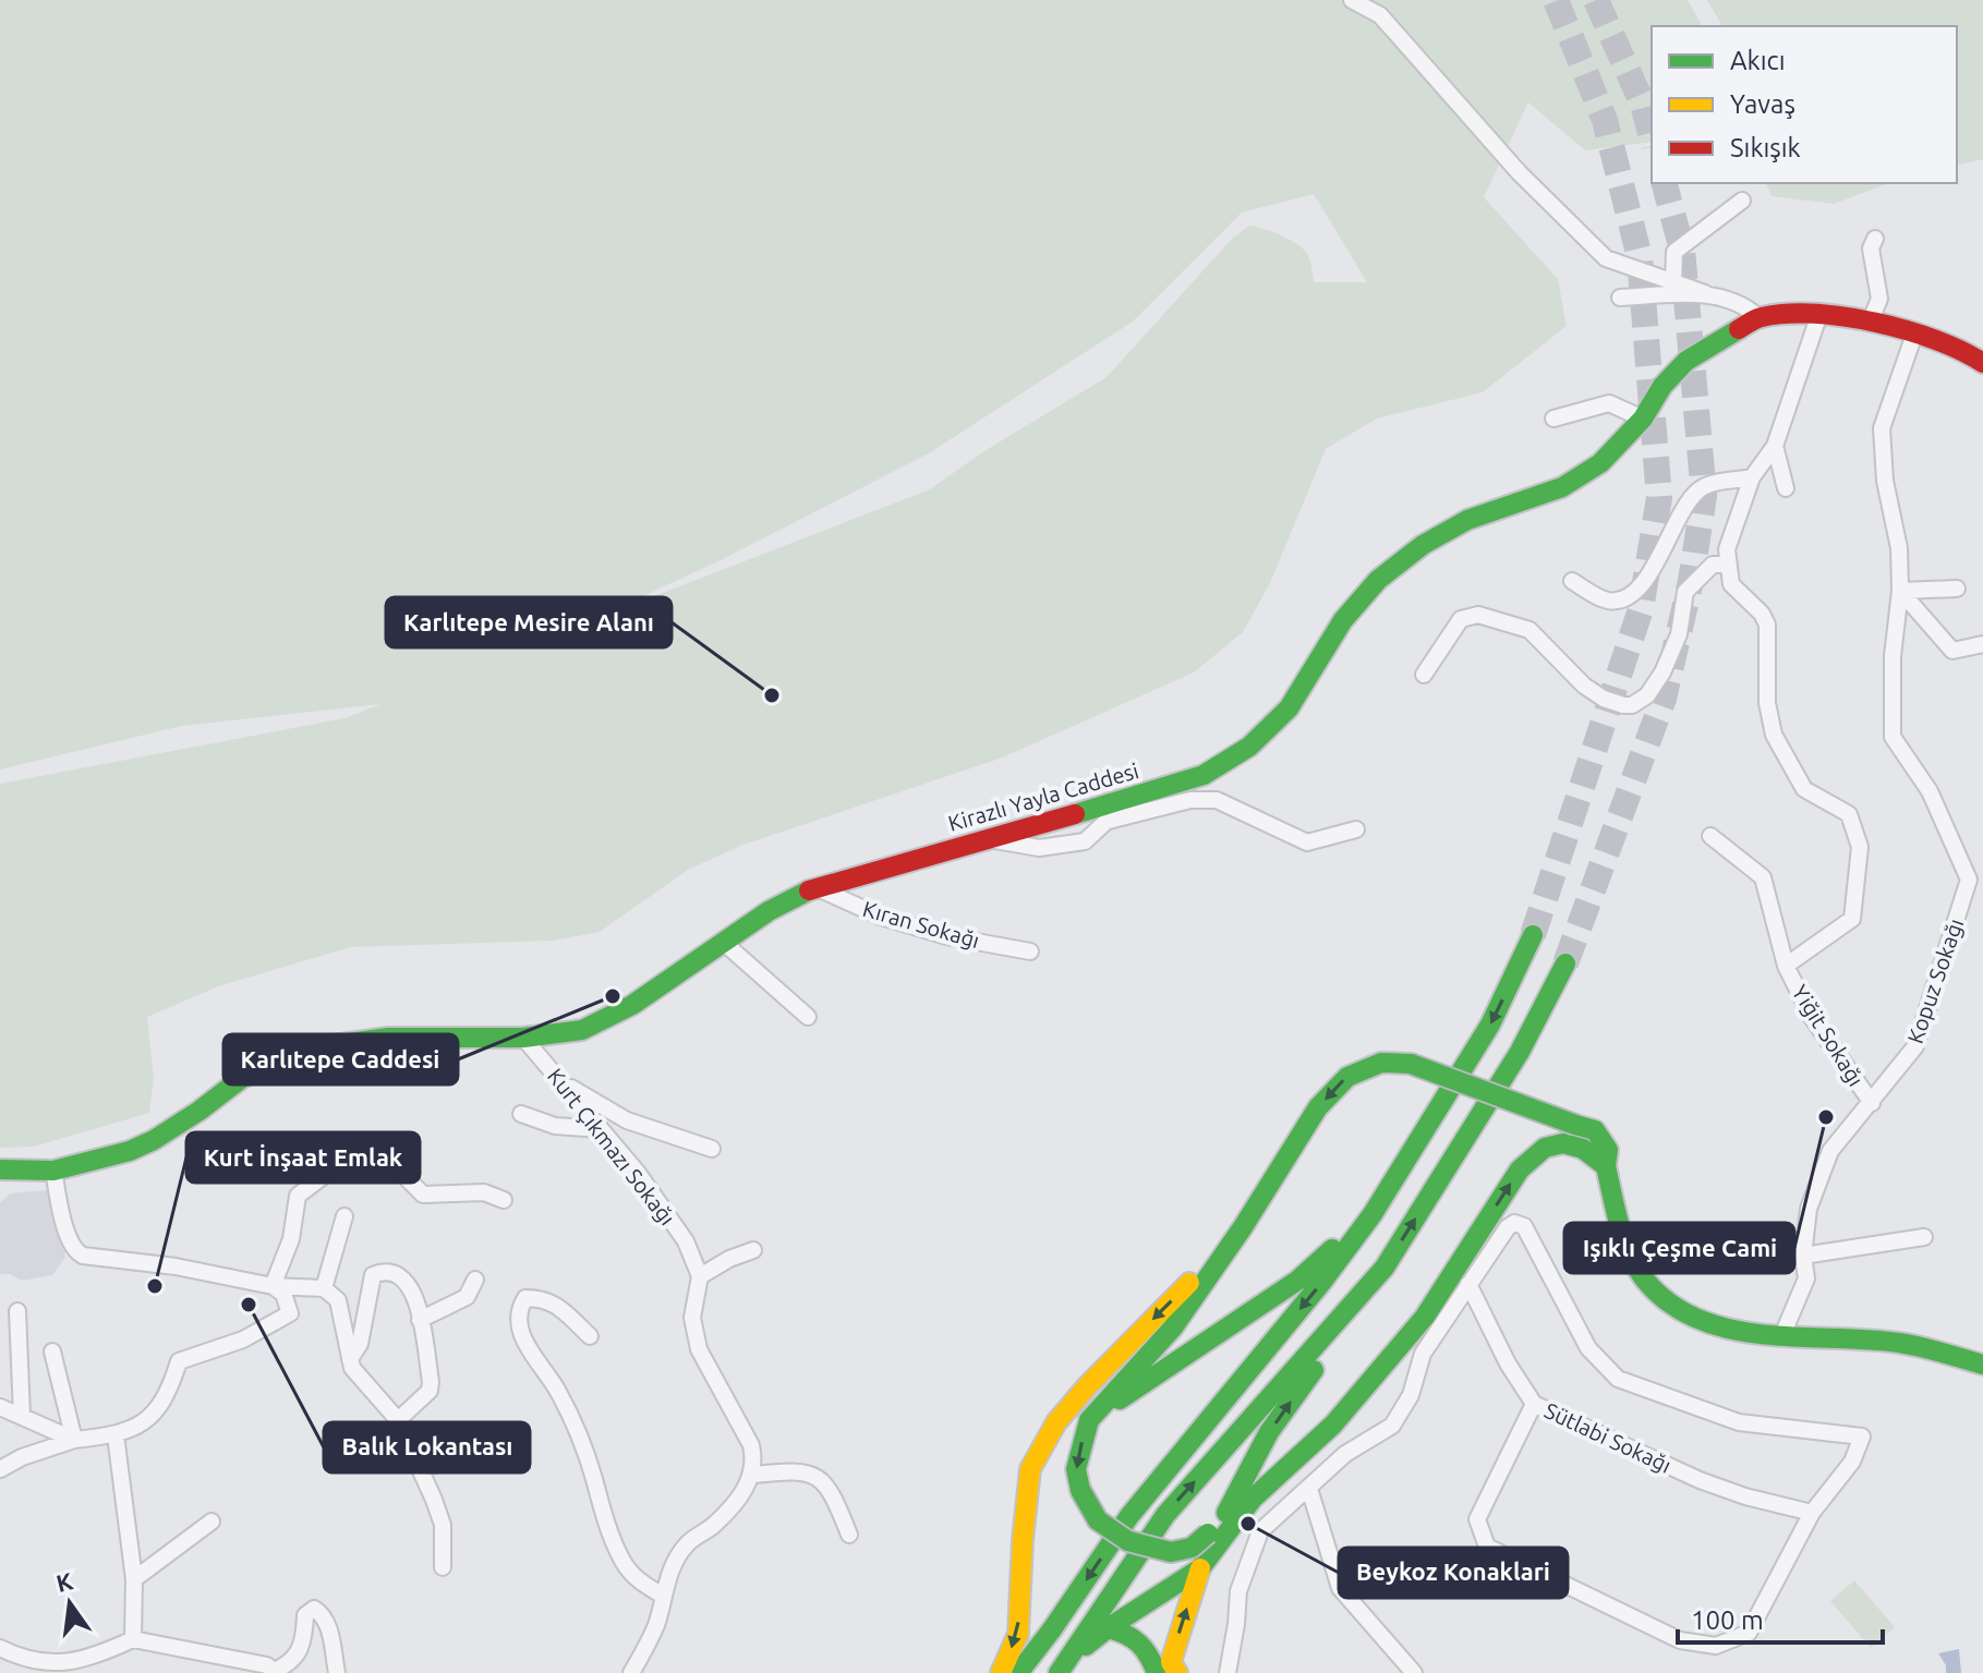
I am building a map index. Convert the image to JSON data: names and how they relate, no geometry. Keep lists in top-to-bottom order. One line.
{"streets":{"main road":["Kirazlı Yayla Caddesi"],"street":["Kıran Sokağı","Kopuz Sokağı","Yiğit Sokağı","Kurt Çıkmazı Sokağı","Sütlabi Sokağı"]},"crossings":[["Kirazlı Yayla Caddesi","Kıran Sokağı"],["Kirazlı Yayla Caddesi","Kopuz Sokağı"],["Kirazlı Yayla Caddesi","Kurt Çıkmazı Sokağı"],["Kopuz Sokağı","Yiğit Sokağı"]],"places":["Karlıtepe Mesire Alanı","Karlıtepe Caddesi","Işıklı Çeşme Cami","Kurt İnşaat Emlak","Balık Lokantası","Beykoz Konaklari"],"legend":["Akıcı","Yavaş","Sıkışık"],"scale_bar":"100 m","north":"top"}
